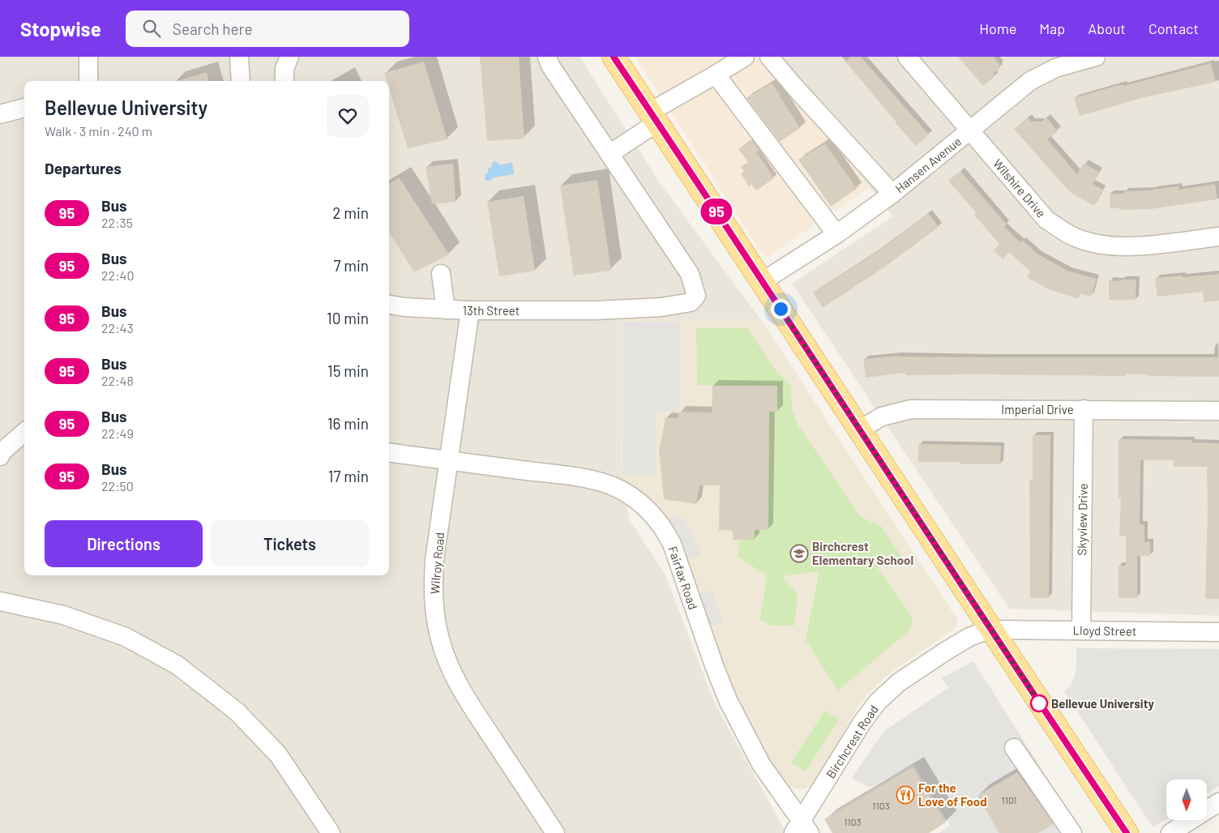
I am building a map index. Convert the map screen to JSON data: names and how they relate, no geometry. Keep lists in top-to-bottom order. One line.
{"streets":{"street":["Hansen Avenue","Wilshire Drive","13th Street","Imperial Drive","Skyview Drive","Wilroy Road","Fairfax Road","Lloyd Street","Birchcrest Road"]},"crossings":[["Hansen Avenue","Wilshire Drive"],["13th Street","Wilroy Road"],["Imperial Drive","Skyview Drive"],["Skyview Drive","Lloyd Street"],["Wilroy Road","Fairfax Road"],["Fairfax Road","Birchcrest Road"],["Lloyd Street","Birchcrest Road"]],"places":{"school or university":["Birchcrest Elementary School"],"other":["Bellevue University"],"restaurant":["For the Love of Food"]},"lines":["bus line 95"],"house_numbers":["1101","1103","1103"],"north":"bottom","page":{"header":"Stopwise","search":"Search here","nav":["Home","Map","About","Contact"],"on_map":"95","heading":[["Bellevue University","Walk · 3 min · 240 m"],"Departures"],"list":[{"mark":"95","name":"Bus","note":"22:35","value":"2 min"},{"mark":"95","name":"Bus","note":"22:40","value":"7 min"},{"mark":"95","name":"Bus","note":"22:43","value":"10 min"},{"mark":"95","name":"Bus","note":"22:48","value":"15 min"},{"mark":"95","name":"Bus","note":"22:49","value":"16 min"},{"mark":"95","name":"Bus","note":"22:50","value":"17 min"}],"buttons":["Directions","Tickets"]}}
